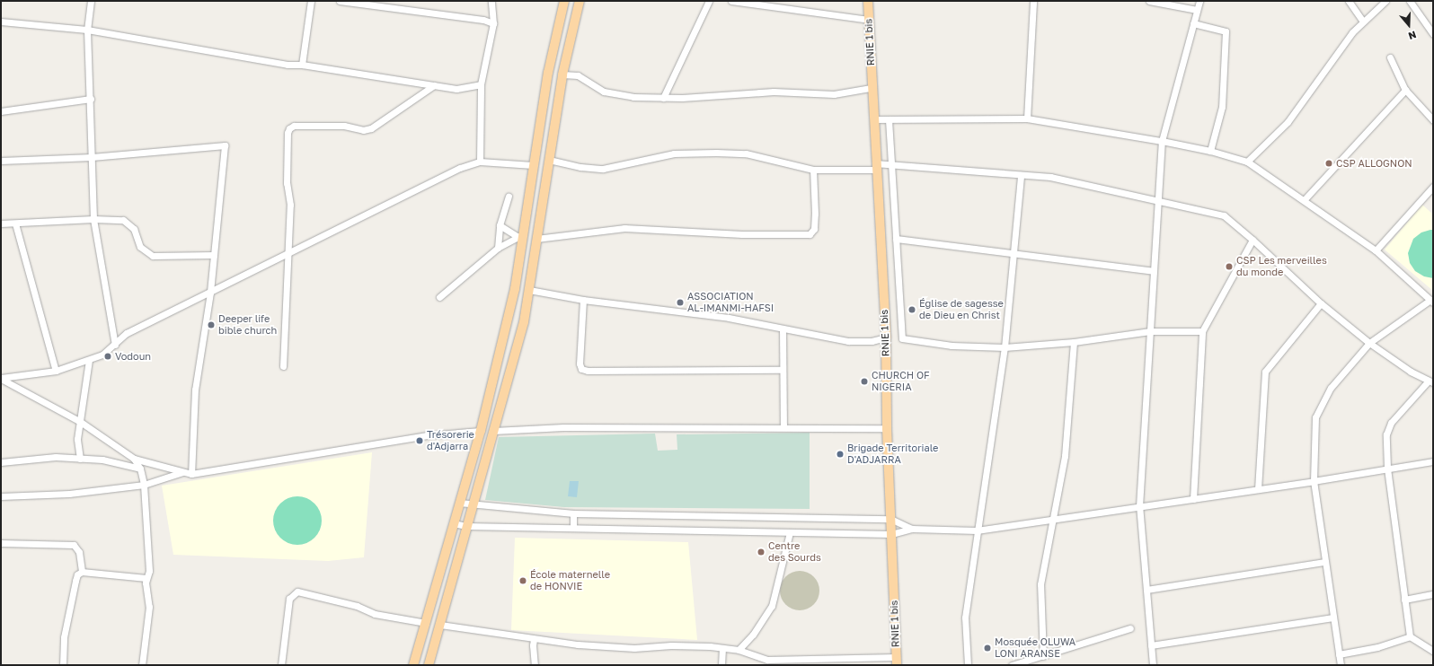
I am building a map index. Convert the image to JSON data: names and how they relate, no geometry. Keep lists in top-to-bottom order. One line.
{"streets":{"main road":["RNIE 1 bis"]},"places":["CSP ALLOGNON","CSP Les merveilles du monde","ASSOCIATION AL-IMANMI-HAFSI","Église de sagesse de Dieu en Christ","Deeper life bible church","Vodoun","CHURCH OF NIGERIA","Trésorerie d'Adjarra","Brigade Territoriale D'ADJARRA","Centre des Sourds","École maternelle de HONVIE","Mosquée OLUWA LONI ARANSE"],"north":"bottom"}
